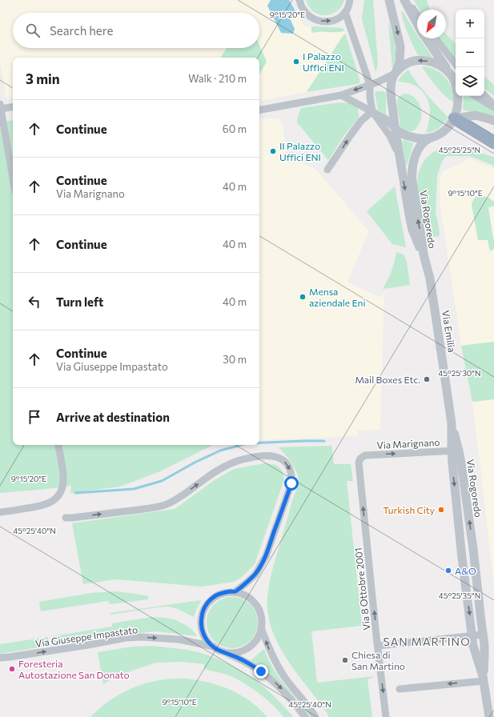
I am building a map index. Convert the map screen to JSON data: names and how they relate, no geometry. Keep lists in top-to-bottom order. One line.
{"streets":{"street":["Via Rogoredo","Via Emilia","Via Marignano","Via 8 Ottobre 2001","Via Giuseppe Impastato"]},"crossings":[["Via Rogoredo","Via Emilia"],["Via Rogoredo","Via Marignano"],["Via Emilia","Via Marignano"],["Via Marignano","Via 8 Ottobre 2001"]],"one_way":["Via Marignano","Via Giuseppe Impastato"],"districts":["SAN MARTINO"],"places":["I Palazzo Uffici ENI","II Palazzo Uffici ENI","Mensa aziendale Eni","Mail Boxes Etc.","Turkish City","A&O","Chiesa di San Martino","Foresteria Autostazione San Donato"],"north":"bottom left","page":{"map_buttons":["+","−"],"search":"Search here","heading":["3 min","Walk · 210 m"],"list":[["Continue","60 m"],["Continue","Via Marignano","40 m"],["Continue","40 m"],["Turn left","40 m"],["Continue","Via Giuseppe Impastato","30 m"],"Arrive at destination"]},"coordinates":["9°15'20\"E","45°25'25\"N","9°15'10\"E","45°25'30\"N","45°25'40\"N","45°25'35\"N"]}
